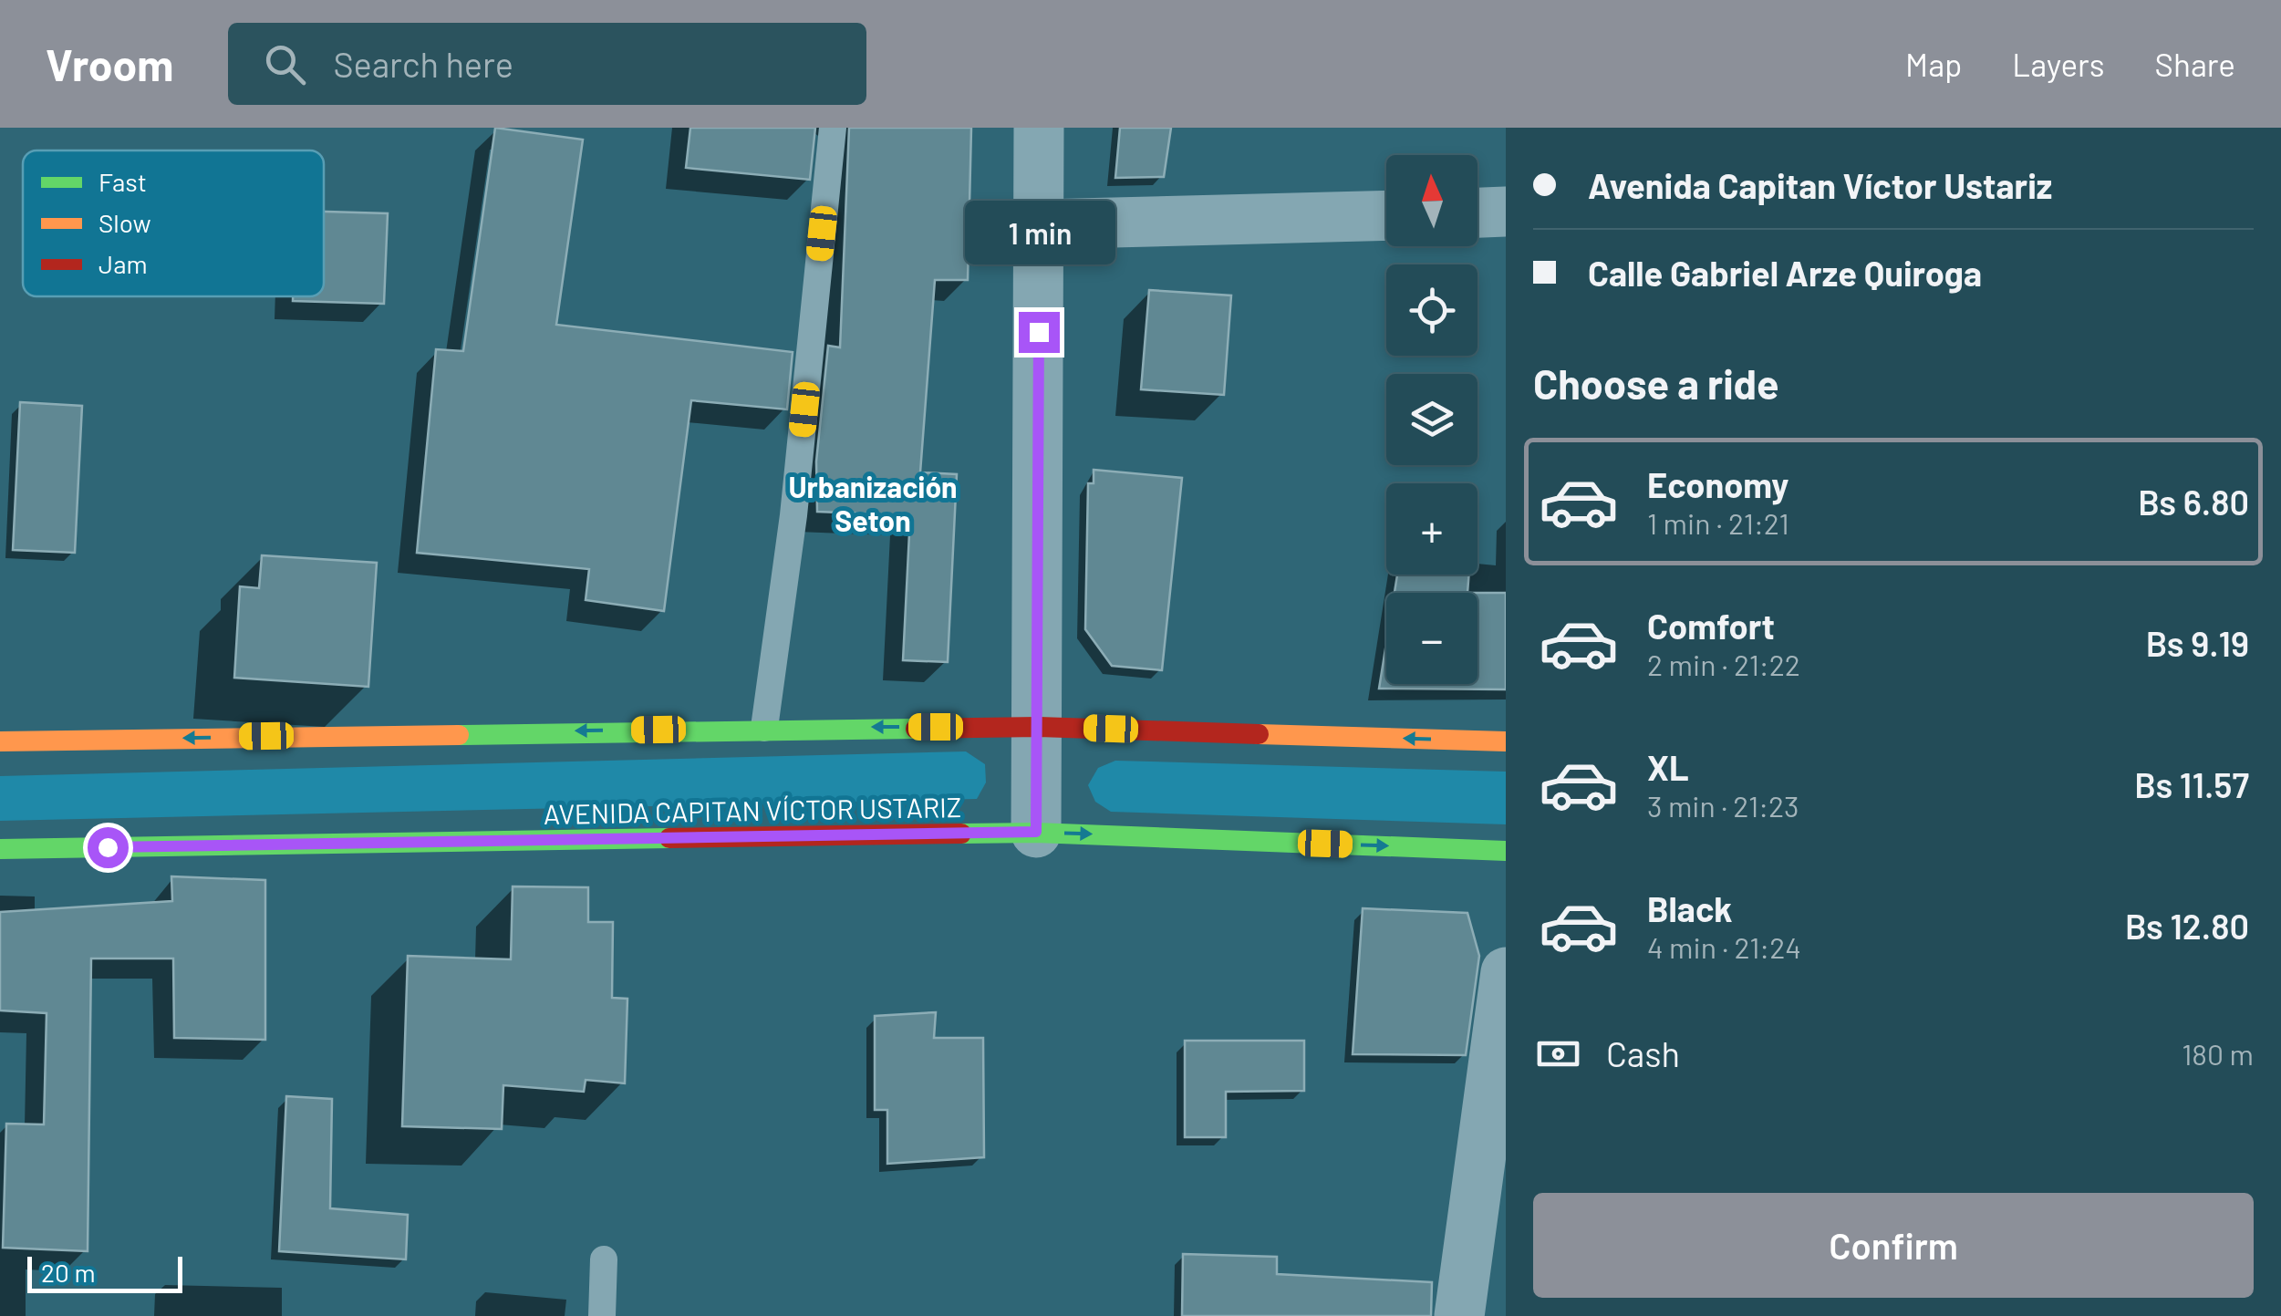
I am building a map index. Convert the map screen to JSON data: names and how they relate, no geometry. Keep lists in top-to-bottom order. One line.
{"streets":{"main road":["AVENIDA CAPITAN VÍCTOR USTARIZ"]},"districts":["Urbanización Seton"],"legend":["Fast","Slow","Jam"],"scale_bar":"20 m","north":"top","page":{"header":"Vroom","search":"Search here","nav":["Map","Layers","Share"],"banner":["Avenida Capitan Víctor Ustariz","Calle Gabriel Arze Quiroga"],"map_buttons":["+","−"],"bubble":"1 min","heading":"Choose a ride","list":[{"name":"Economy","note":"1 min · 21:21","value":"Bs 6.80"},{"name":"Comfort","note":"2 min · 21:22","value":"Bs 9.19"},{"name":"XL","note":"3 min · 21:23","value":"Bs 11.57"},{"name":"Black","note":"4 min · 21:24","value":"Bs 12.80"}],"pay":["Cash","180 m"],"buttons":"Confirm","scale":"20 m"}}
